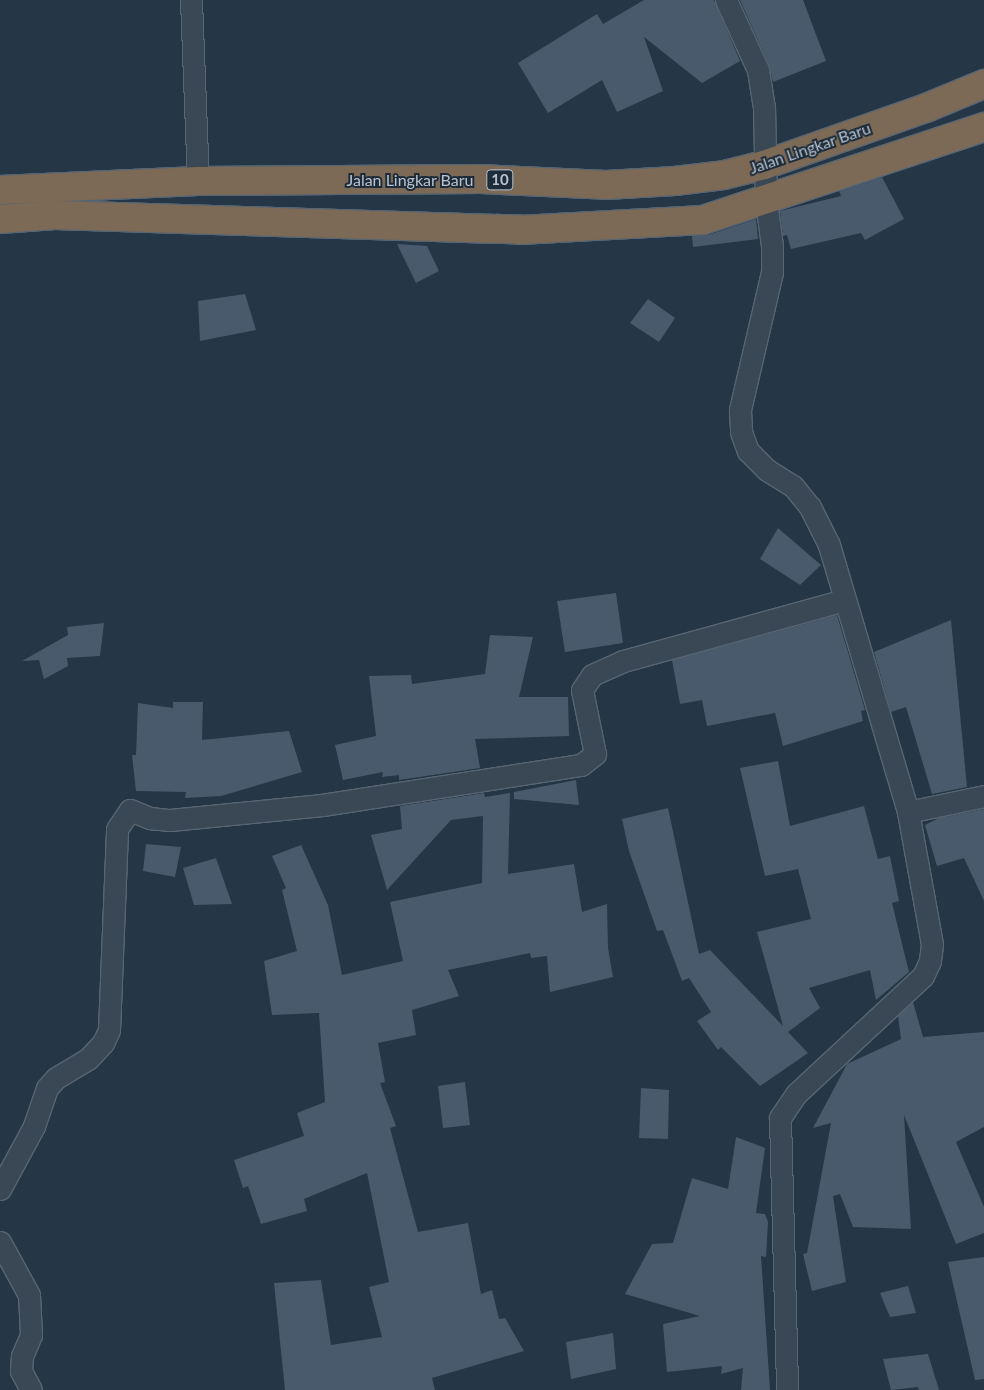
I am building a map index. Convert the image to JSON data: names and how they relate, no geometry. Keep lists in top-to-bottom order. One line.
{"streets":{"highway":["Jalan Lingkar Baru","10"]}}
